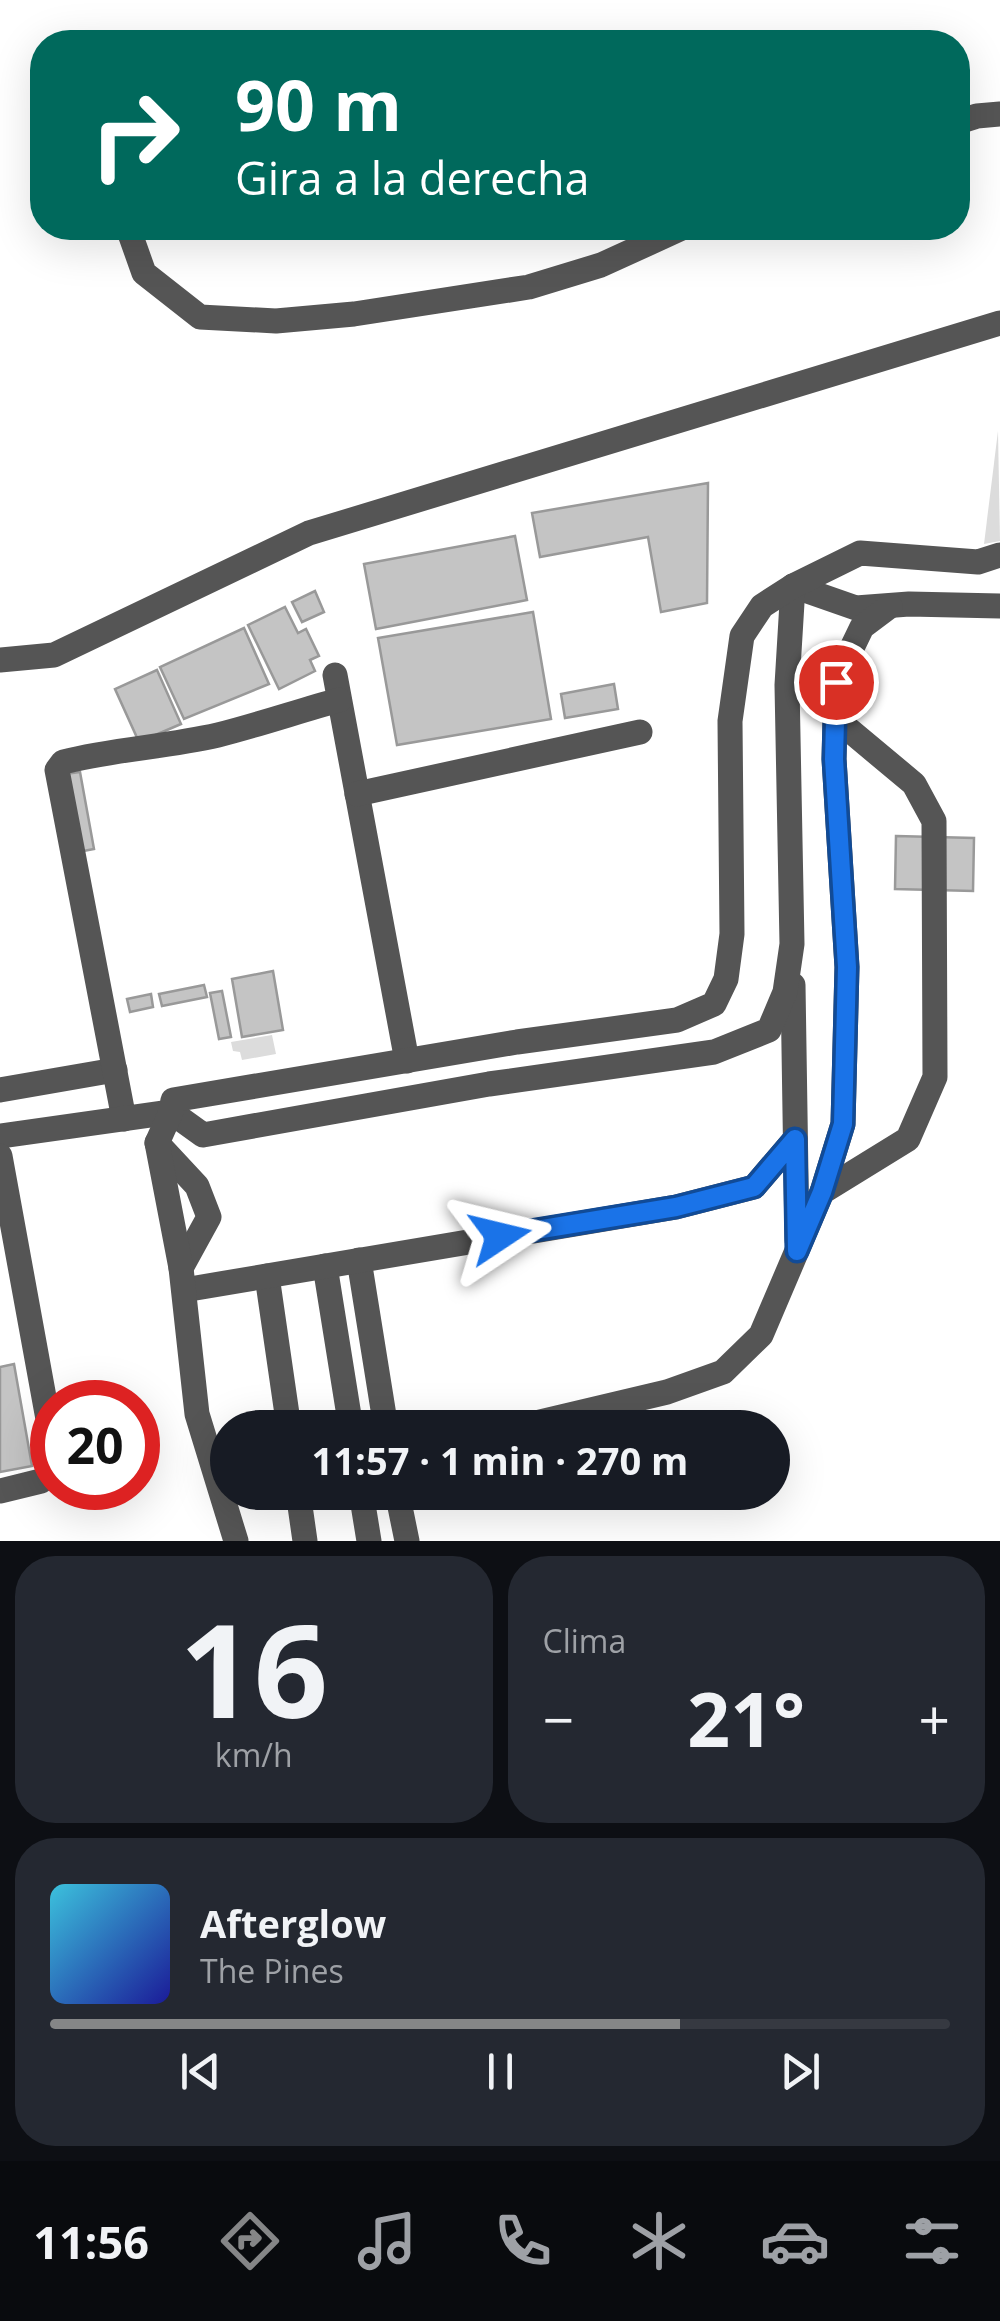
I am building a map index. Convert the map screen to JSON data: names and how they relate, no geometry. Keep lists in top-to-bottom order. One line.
{"page":{"turn":["90 m","Gira a la derecha"],"limit":"20","trip":"11:57 · 1 min · 270 m","tile":[["16","km/h"],"Clima"],"heat":["−","21°","+"],"song":["Afterglow","The Pines"],"tabs":"11:56"}}
